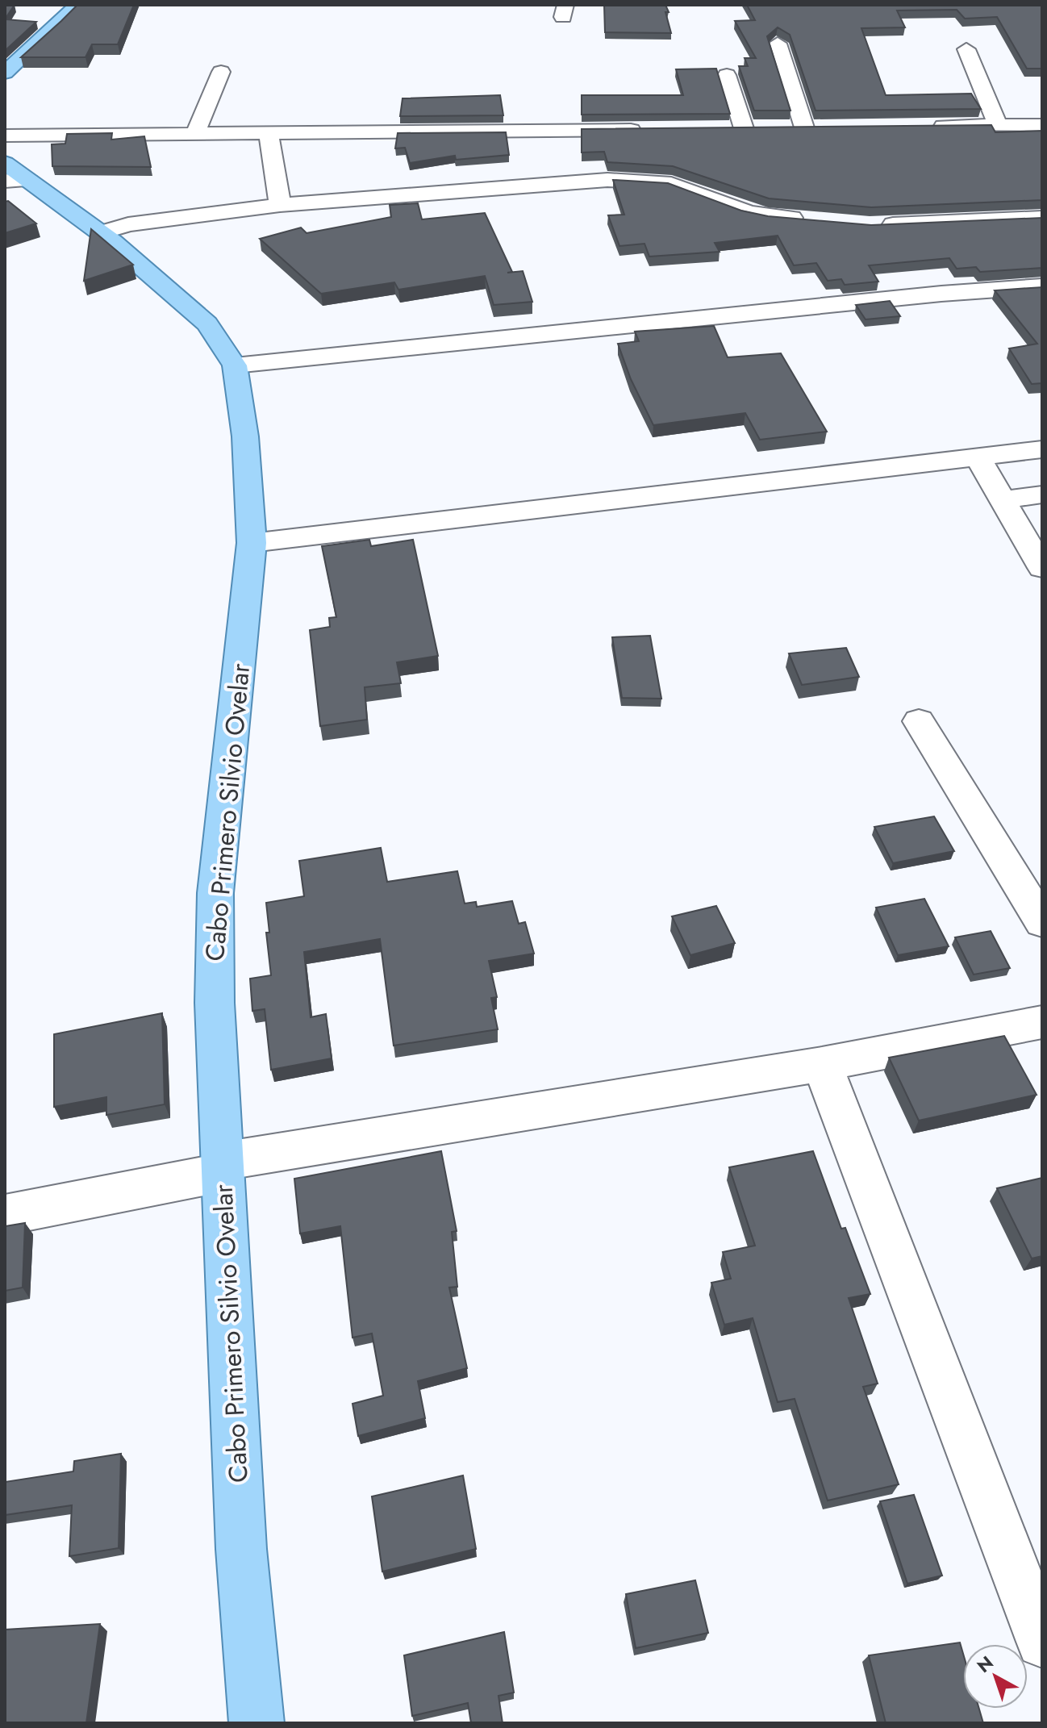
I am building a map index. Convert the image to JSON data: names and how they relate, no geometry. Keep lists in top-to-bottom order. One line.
{"streets":{"main road":["Cabo Primero Silvio Ovelar"]},"north":"top left"}
